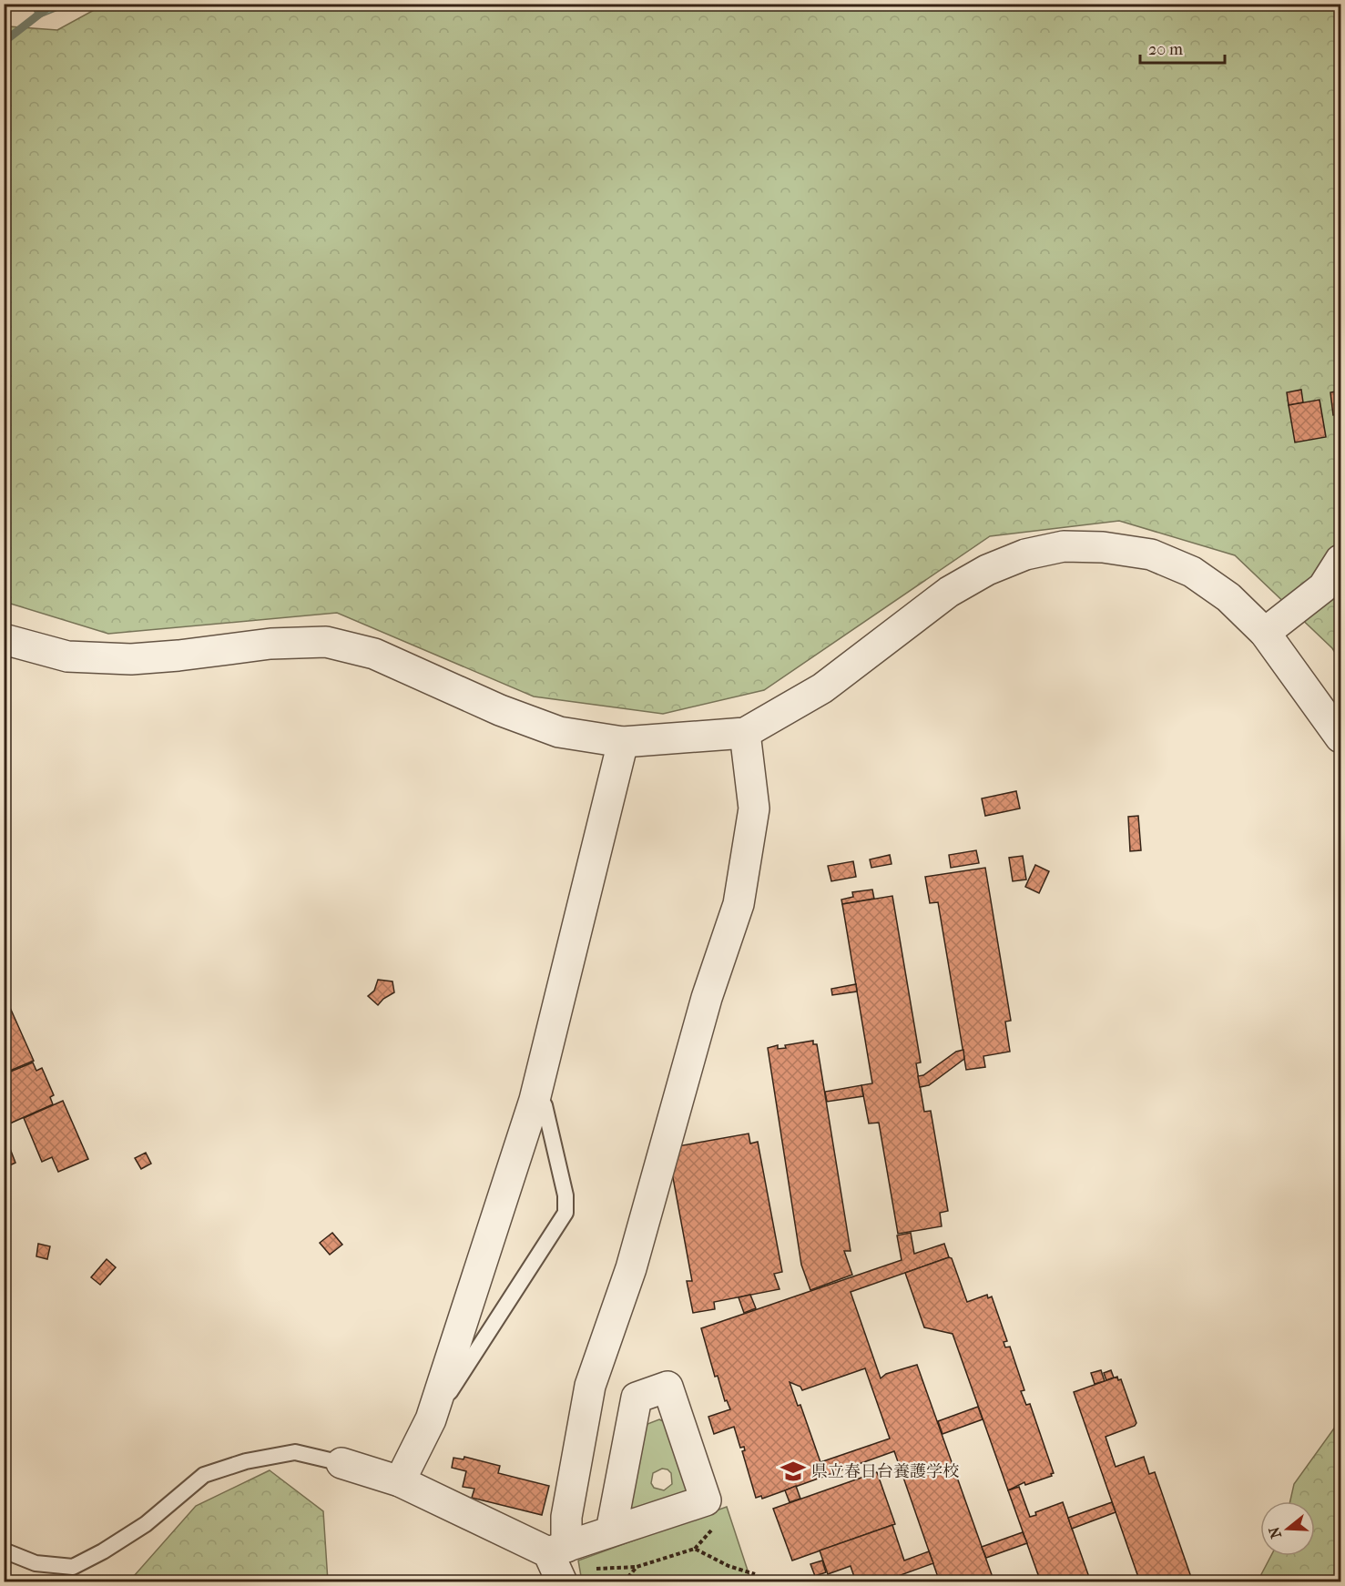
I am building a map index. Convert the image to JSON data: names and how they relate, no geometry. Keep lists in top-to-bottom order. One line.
{"places":{"school or university":["県立春日台養護学校"]},"scale_bar":"20 m","north":"left"}
